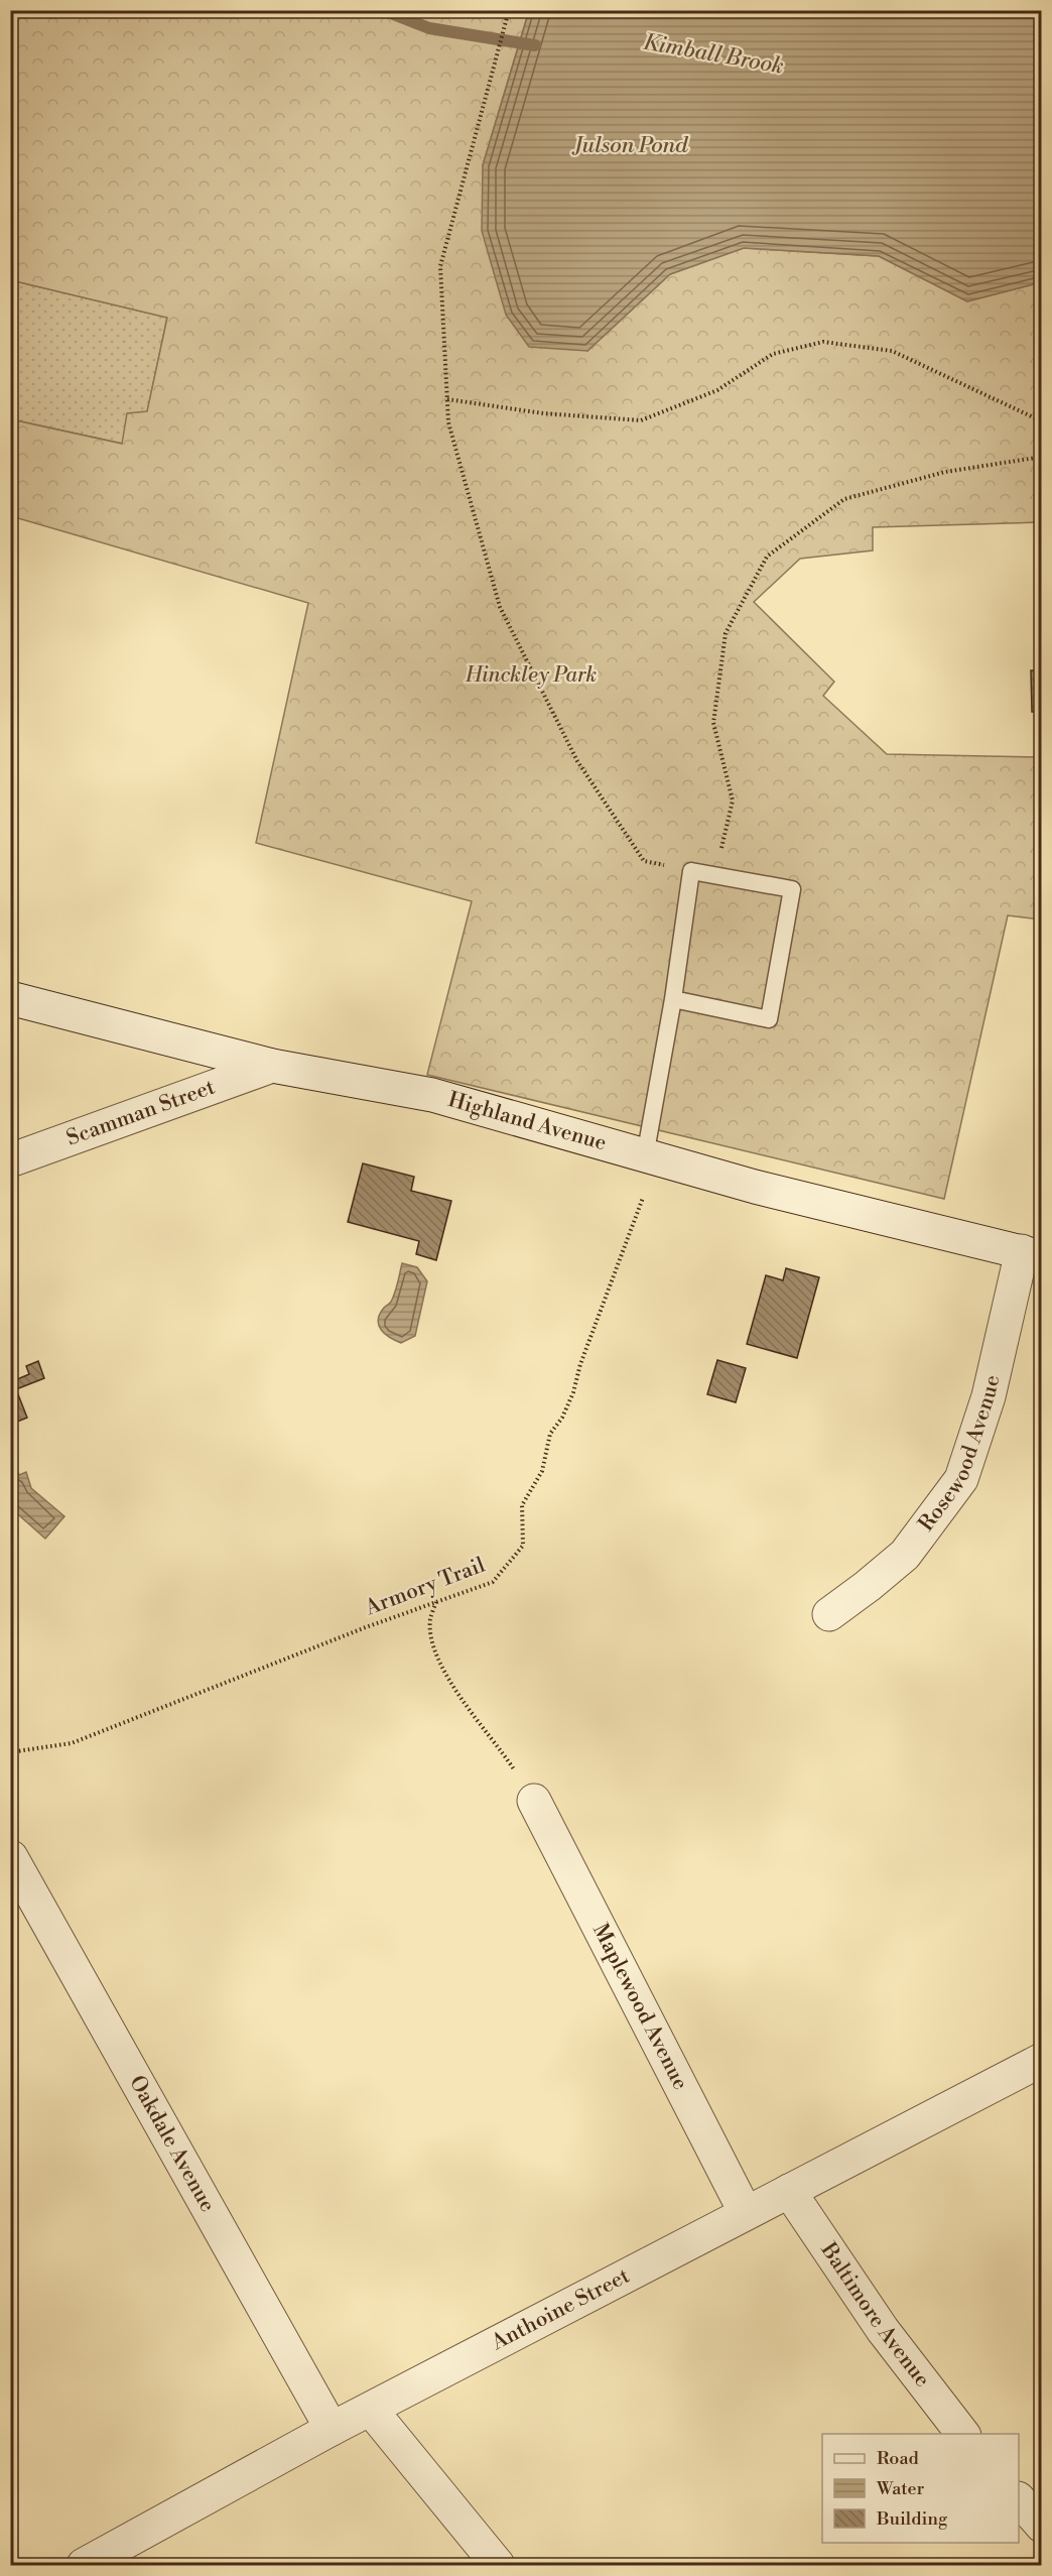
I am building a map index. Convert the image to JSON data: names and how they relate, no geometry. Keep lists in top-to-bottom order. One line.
{"streets":{"street":["Scamman Street","Highland Avenue","Rosewood Avenue","Maplewood Avenue","Oakdale Avenue","Anthoine Street","Baltimore Avenue"],"path":["Armory Trail"]},"crossings":[["Scamman Street","Highland Avenue"],["Highland Avenue","Rosewood Avenue"],["Maplewood Avenue","Anthoine Street"],["Oakdale Avenue","Anthoine Street"],["Anthoine Street","Baltimore Avenue"]],"water":["Kimball Brook","Julson Pond"],"parks":["Hinckley Park"],"legend":["Road","Water","Building"]}
